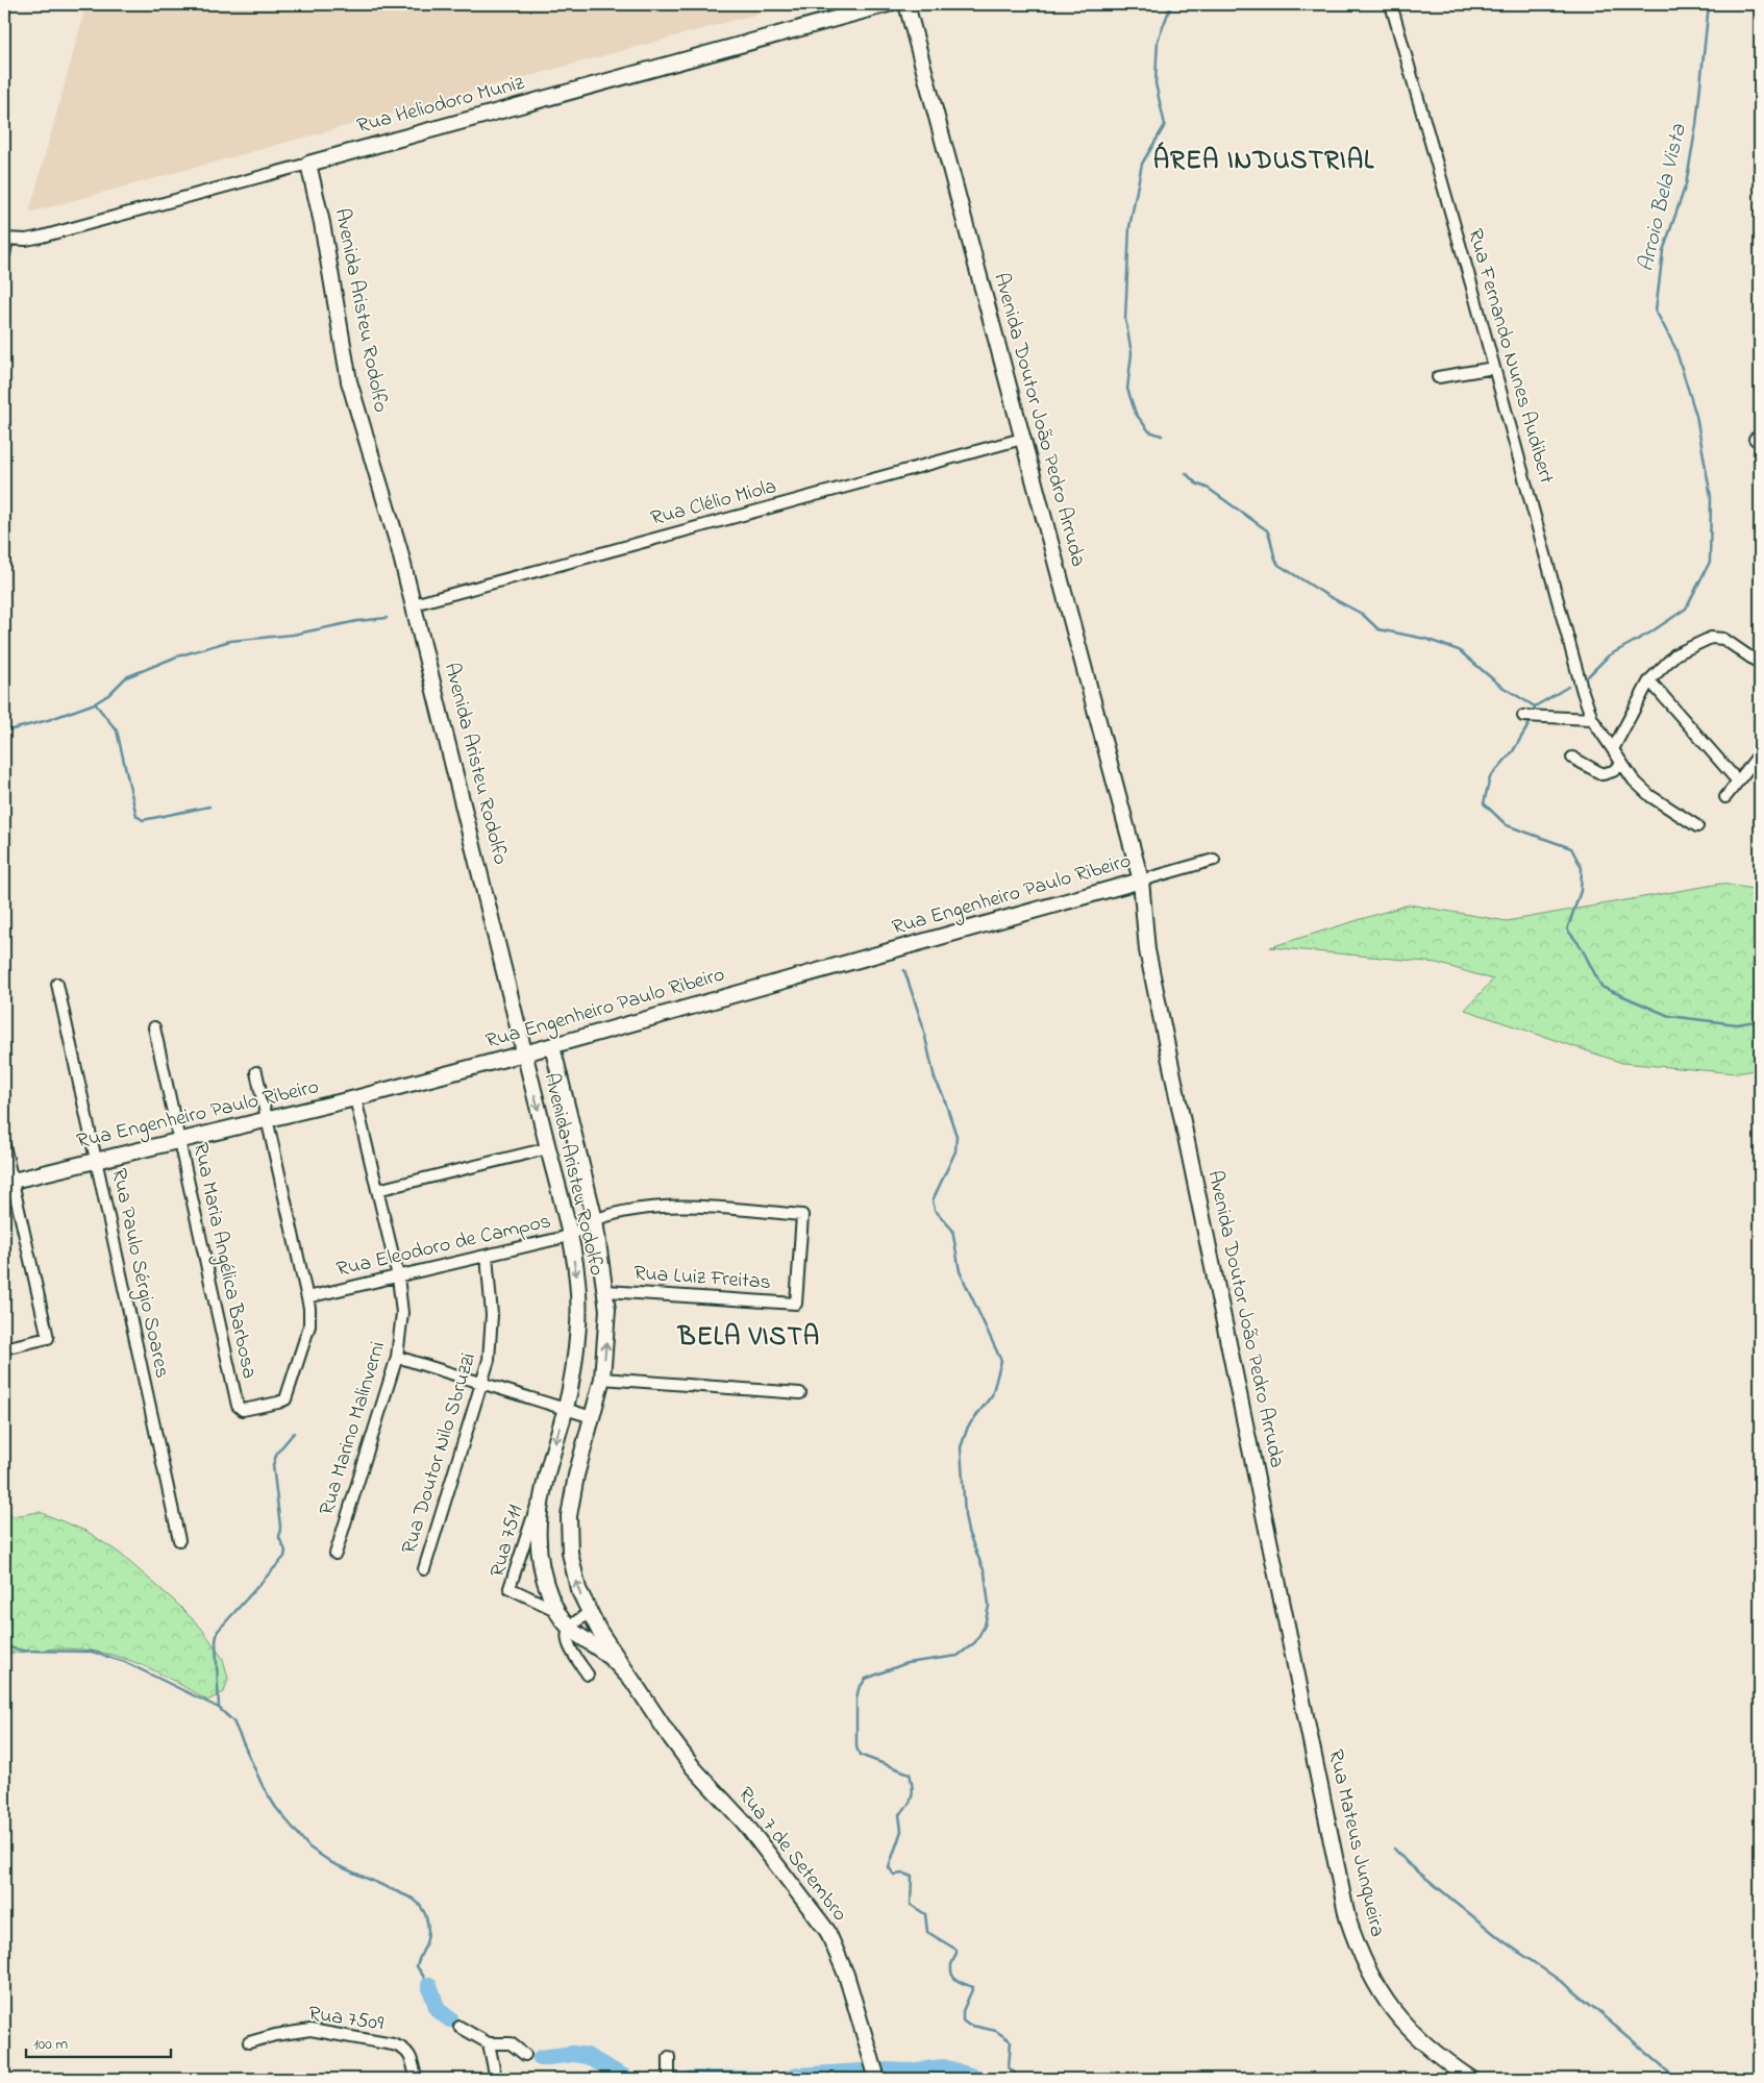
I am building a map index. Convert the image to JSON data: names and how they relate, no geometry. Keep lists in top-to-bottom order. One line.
{"streets":{"street":["Rua Heliodoro Muniz","Avenida Aristeu Rodolfo","Rua Fernando Nunes Audibert","Avenida Doutor João Pedro Arruda","Rua Clélio Miola","Rua Engenheiro Paulo Ribeiro","Rua Eleodoro de Campos","Rua Maria Angélica Barbosa","Rua Paulo Sérgio Soares","Rua Luiz Freitas","Rua Marino Malinverni","Rua Doutor Nilo Sbruzzi","Rua 7511","Rua Mateus Junqueira","Rua 7 de Setembro","Rua 7509"]},"crossings":[["Rua Heliodoro Muniz","Avenida Aristeu Rodolfo"],["Avenida Aristeu Rodolfo","Rua Clélio Miola"],["Avenida Aristeu Rodolfo","Rua Engenheiro Paulo Ribeiro"],["Avenida Aristeu Rodolfo","Rua Eleodoro de Campos"],["Avenida Aristeu Rodolfo","Rua Luiz Freitas"],["Avenida Aristeu Rodolfo","Rua 7511"],["Avenida Aristeu Rodolfo","Rua 7 de Setembro"],["Avenida Doutor João Pedro Arruda","Rua Clélio Miola"],["Avenida Doutor João Pedro Arruda","Rua Engenheiro Paulo Ribeiro"],["Avenida Doutor João Pedro Arruda","Rua Mateus Junqueira"],["Rua Engenheiro Paulo Ribeiro","Rua Maria Angélica Barbosa"],["Rua Engenheiro Paulo Ribeiro","Rua Paulo Sérgio Soares"],["Rua Engenheiro Paulo Ribeiro","Rua Marino Malinverni"],["Rua Eleodoro de Campos","Rua Maria Angélica Barbosa"],["Rua Eleodoro de Campos","Rua Luiz Freitas"],["Rua Eleodoro de Campos","Rua Marino Malinverni"],["Rua Eleodoro de Campos","Rua Doutor Nilo Sbruzzi"]],"districts":["ÁREA INDUSTRIAL","BELA VISTA"],"water":["Arroio Bela Vista"],"scale_bar":"100 m"}
